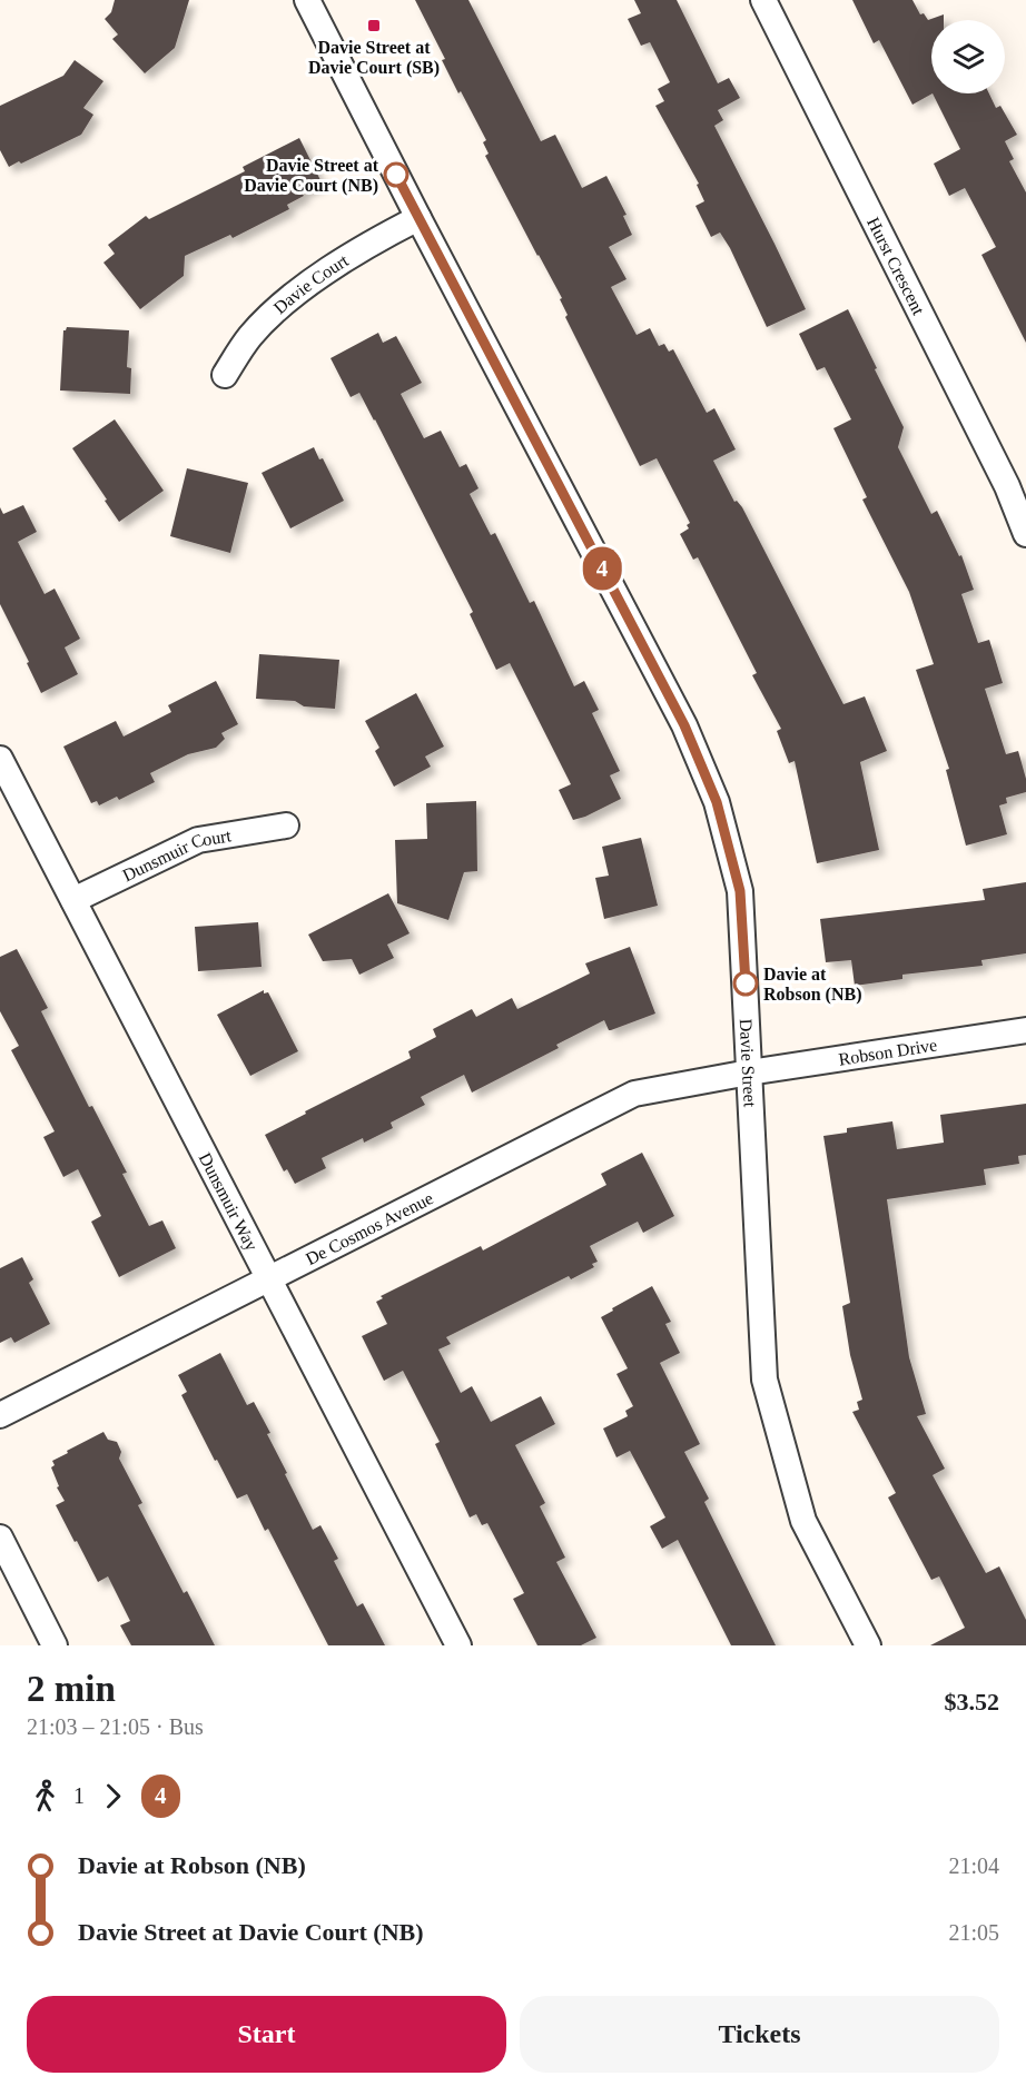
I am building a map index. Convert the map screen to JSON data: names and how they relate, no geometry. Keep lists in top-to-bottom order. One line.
{"streets":{"street":["Hurst Crescent","Davie Court","Dunsmuir Court","Robson Drive","Davie Street","Dunsmuir Way","De Cosmos Avenue"]},"crossings":[["Davie Court","Davie Street"],["Dunsmuir Court","Dunsmuir Way"],["Robson Drive","Davie Street"],["Robson Drive","De Cosmos Avenue"],["Davie Street","De Cosmos Avenue"],["Dunsmuir Way","De Cosmos Avenue"]],"places":{"transit":["Davie Street at Davie Court (SB)"],"other":["Davie Street at Davie Court (NB)","Davie at Robson (NB)"]},"lines":["bus line 4"],"page":{"on_map":"4","heading":["2 min","21:03 – 21:05 · Bus","$3.52"],"legs":["1","4"],"list":[{"name":"Davie at Robson (NB)","value":"21:04"},{"name":"Davie Street at Davie Court (NB)","value":"21:05"}],"buttons":["Start","Tickets"]}}
